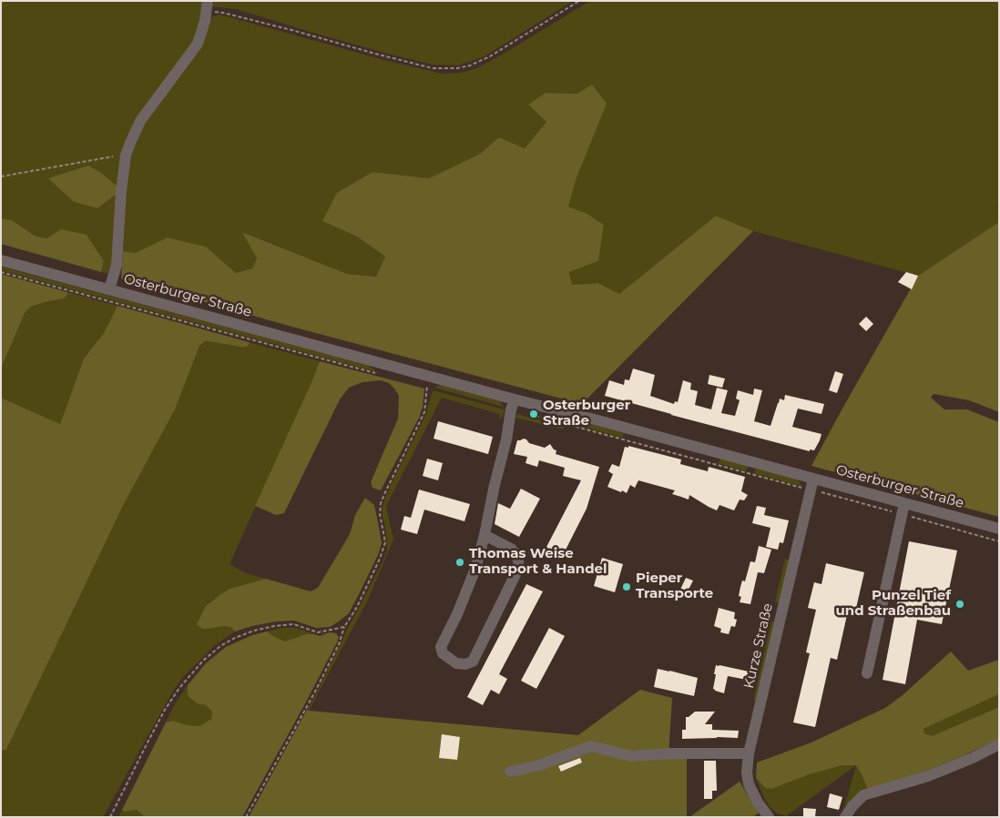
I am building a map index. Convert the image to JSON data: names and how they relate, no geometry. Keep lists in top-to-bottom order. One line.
{"streets":{"street":["Osterburger Straße","Kurze Straße"]},"crossings":[["Osterburger Straße","Kurze Straße"]],"places":["Osterburger Straße","Thomas Weise Transport & Handel","Pieper Transporte","Punzel Tief und Straßenbau"]}
